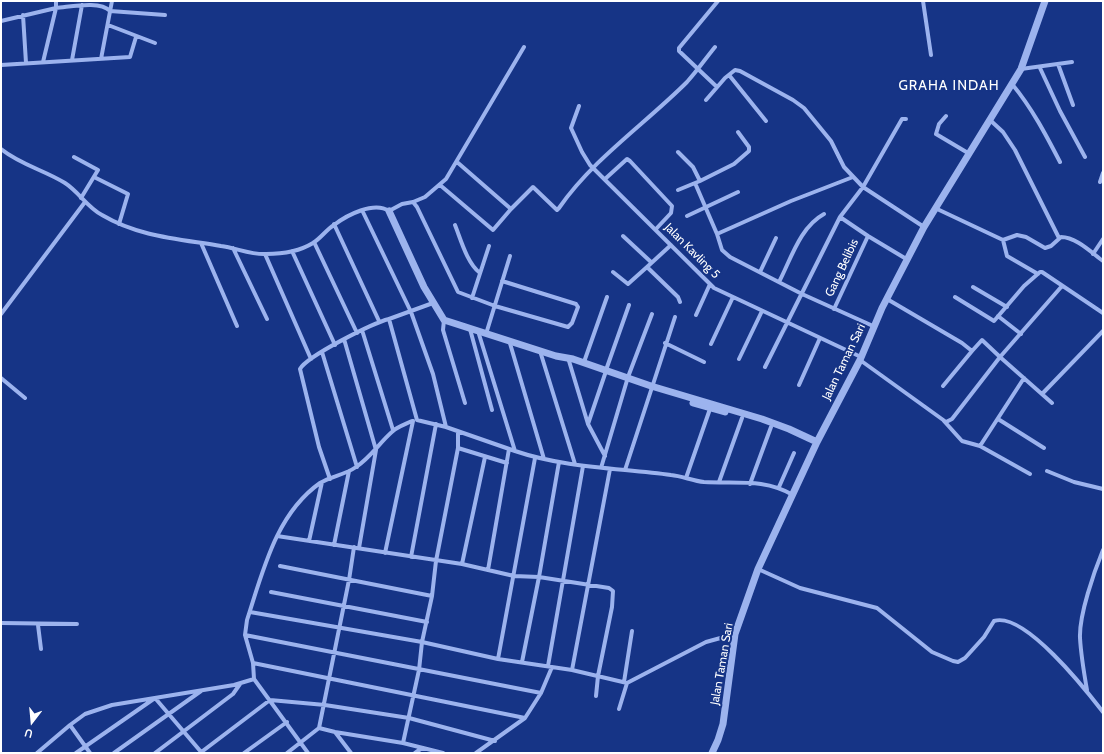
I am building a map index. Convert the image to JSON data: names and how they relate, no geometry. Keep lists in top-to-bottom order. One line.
{"streets":{"street":["Jalan Kavling 5","Gang Belibis","Jalan Taman Sari"]},"crossings":[["Jalan Kavling 5","Jalan Taman Sari"]],"districts":["GRAHA INDAH"],"north":"bottom"}
